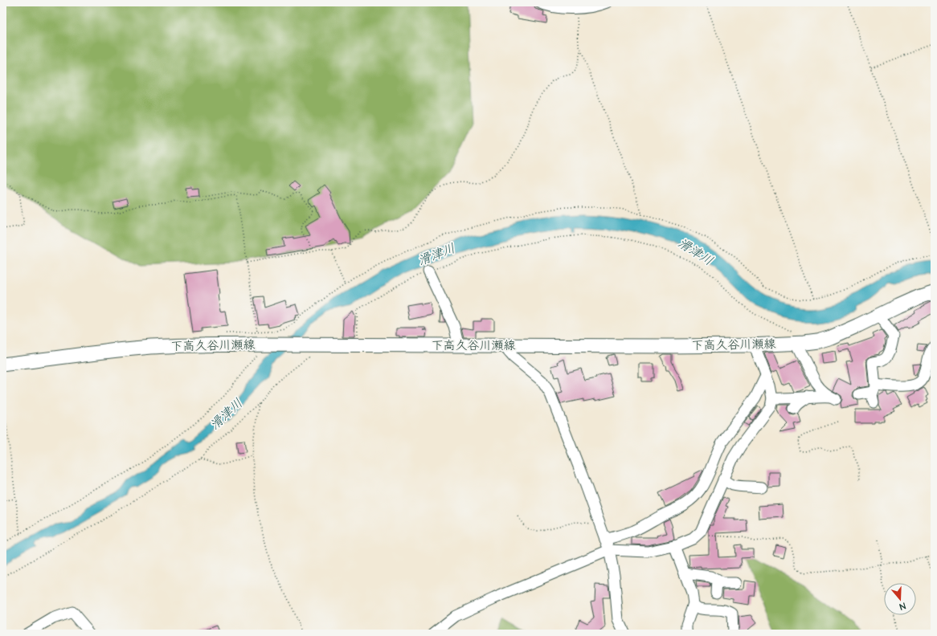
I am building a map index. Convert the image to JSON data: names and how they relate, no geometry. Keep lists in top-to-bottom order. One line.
{"streets":{"main road":["下高久谷川瀬線"]},"water":["滑津川"],"north":"bottom"}
